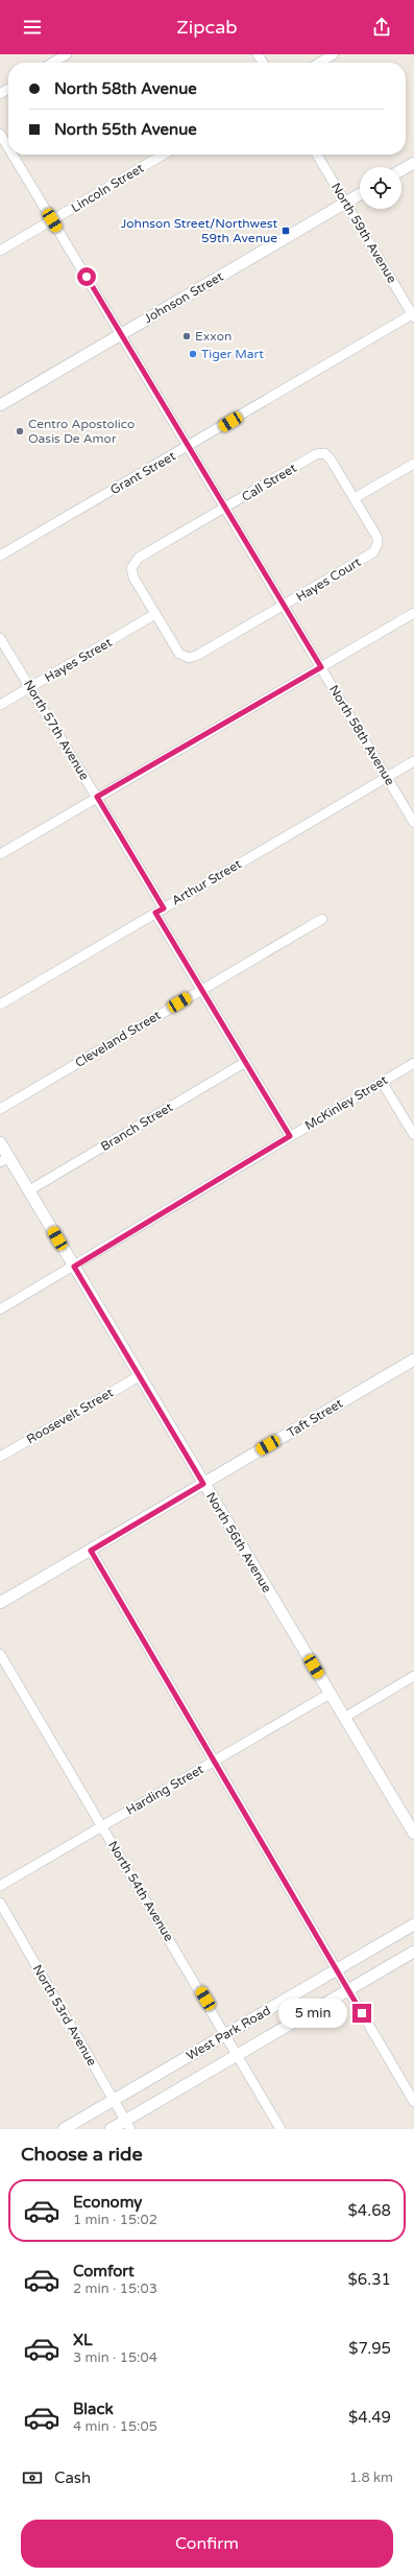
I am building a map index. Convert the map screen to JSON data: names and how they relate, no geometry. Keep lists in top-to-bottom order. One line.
{"streets":{"street":["Lincoln Street","North 59th Avenue","Johnson Street","Grant Street","Call Street","Hayes Court","Hayes Street","North 57th Avenue","North 58th Avenue","Arthur Street","Cleveland Street","McKinley Street","Branch Street","Roosevelt Street","Taft Street","North 56th Avenue","Harding Street","North 54th Avenue","North 53rd Avenue","West Park Road"]},"crossings":[["Lincoln Street","North 58th Avenue"],["North 59th Avenue","Johnson Street"],["North 59th Avenue","Grant Street"],["Johnson Street","North 58th Avenue"],["Grant Street","North 58th Avenue"],["Call Street","Hayes Court"],["Call Street","Hayes Street"],["Call Street","North 58th Avenue"],["Hayes Court","Hayes Street"],["Hayes Court","North 58th Avenue"],["Hayes Street","North 57th Avenue"],["North 57th Avenue","Arthur Street"],["North 57th Avenue","Cleveland Street"],["North 57th Avenue","McKinley Street"],["North 57th Avenue","Branch Street"],["North 58th Avenue","Arthur Street"],["McKinley Street","North 56th Avenue"],["Branch Street","North 56th Avenue"],["Roosevelt Street","North 56th Avenue"],["Taft Street","North 56th Avenue"],["North 56th Avenue","Harding Street"],["Harding Street","North 54th Avenue"],["North 54th Avenue","West Park Road"],["North 53rd Avenue","West Park Road"]],"places":{"transit":["Johnson Street/Northwest 59th Avenue"],"other":["Exxon","Tiger Mart","Centro Apostolico Oasis De Amor"]},"page":{"header":"Zipcab","banner":["North 58th Avenue","North 55th Avenue"],"bubble":"5 min","heading":"Choose a ride","list":[{"name":"Economy","note":"1 min · 15:02","value":"$4.68"},{"name":"Comfort","note":"2 min · 15:03","value":"$6.31"},{"name":"XL","note":"3 min · 15:04","value":"$7.95"},{"name":"Black","note":"4 min · 15:05","value":"$4.49"}],"pay":["Cash","1.8 km"],"buttons":"Confirm"}}
